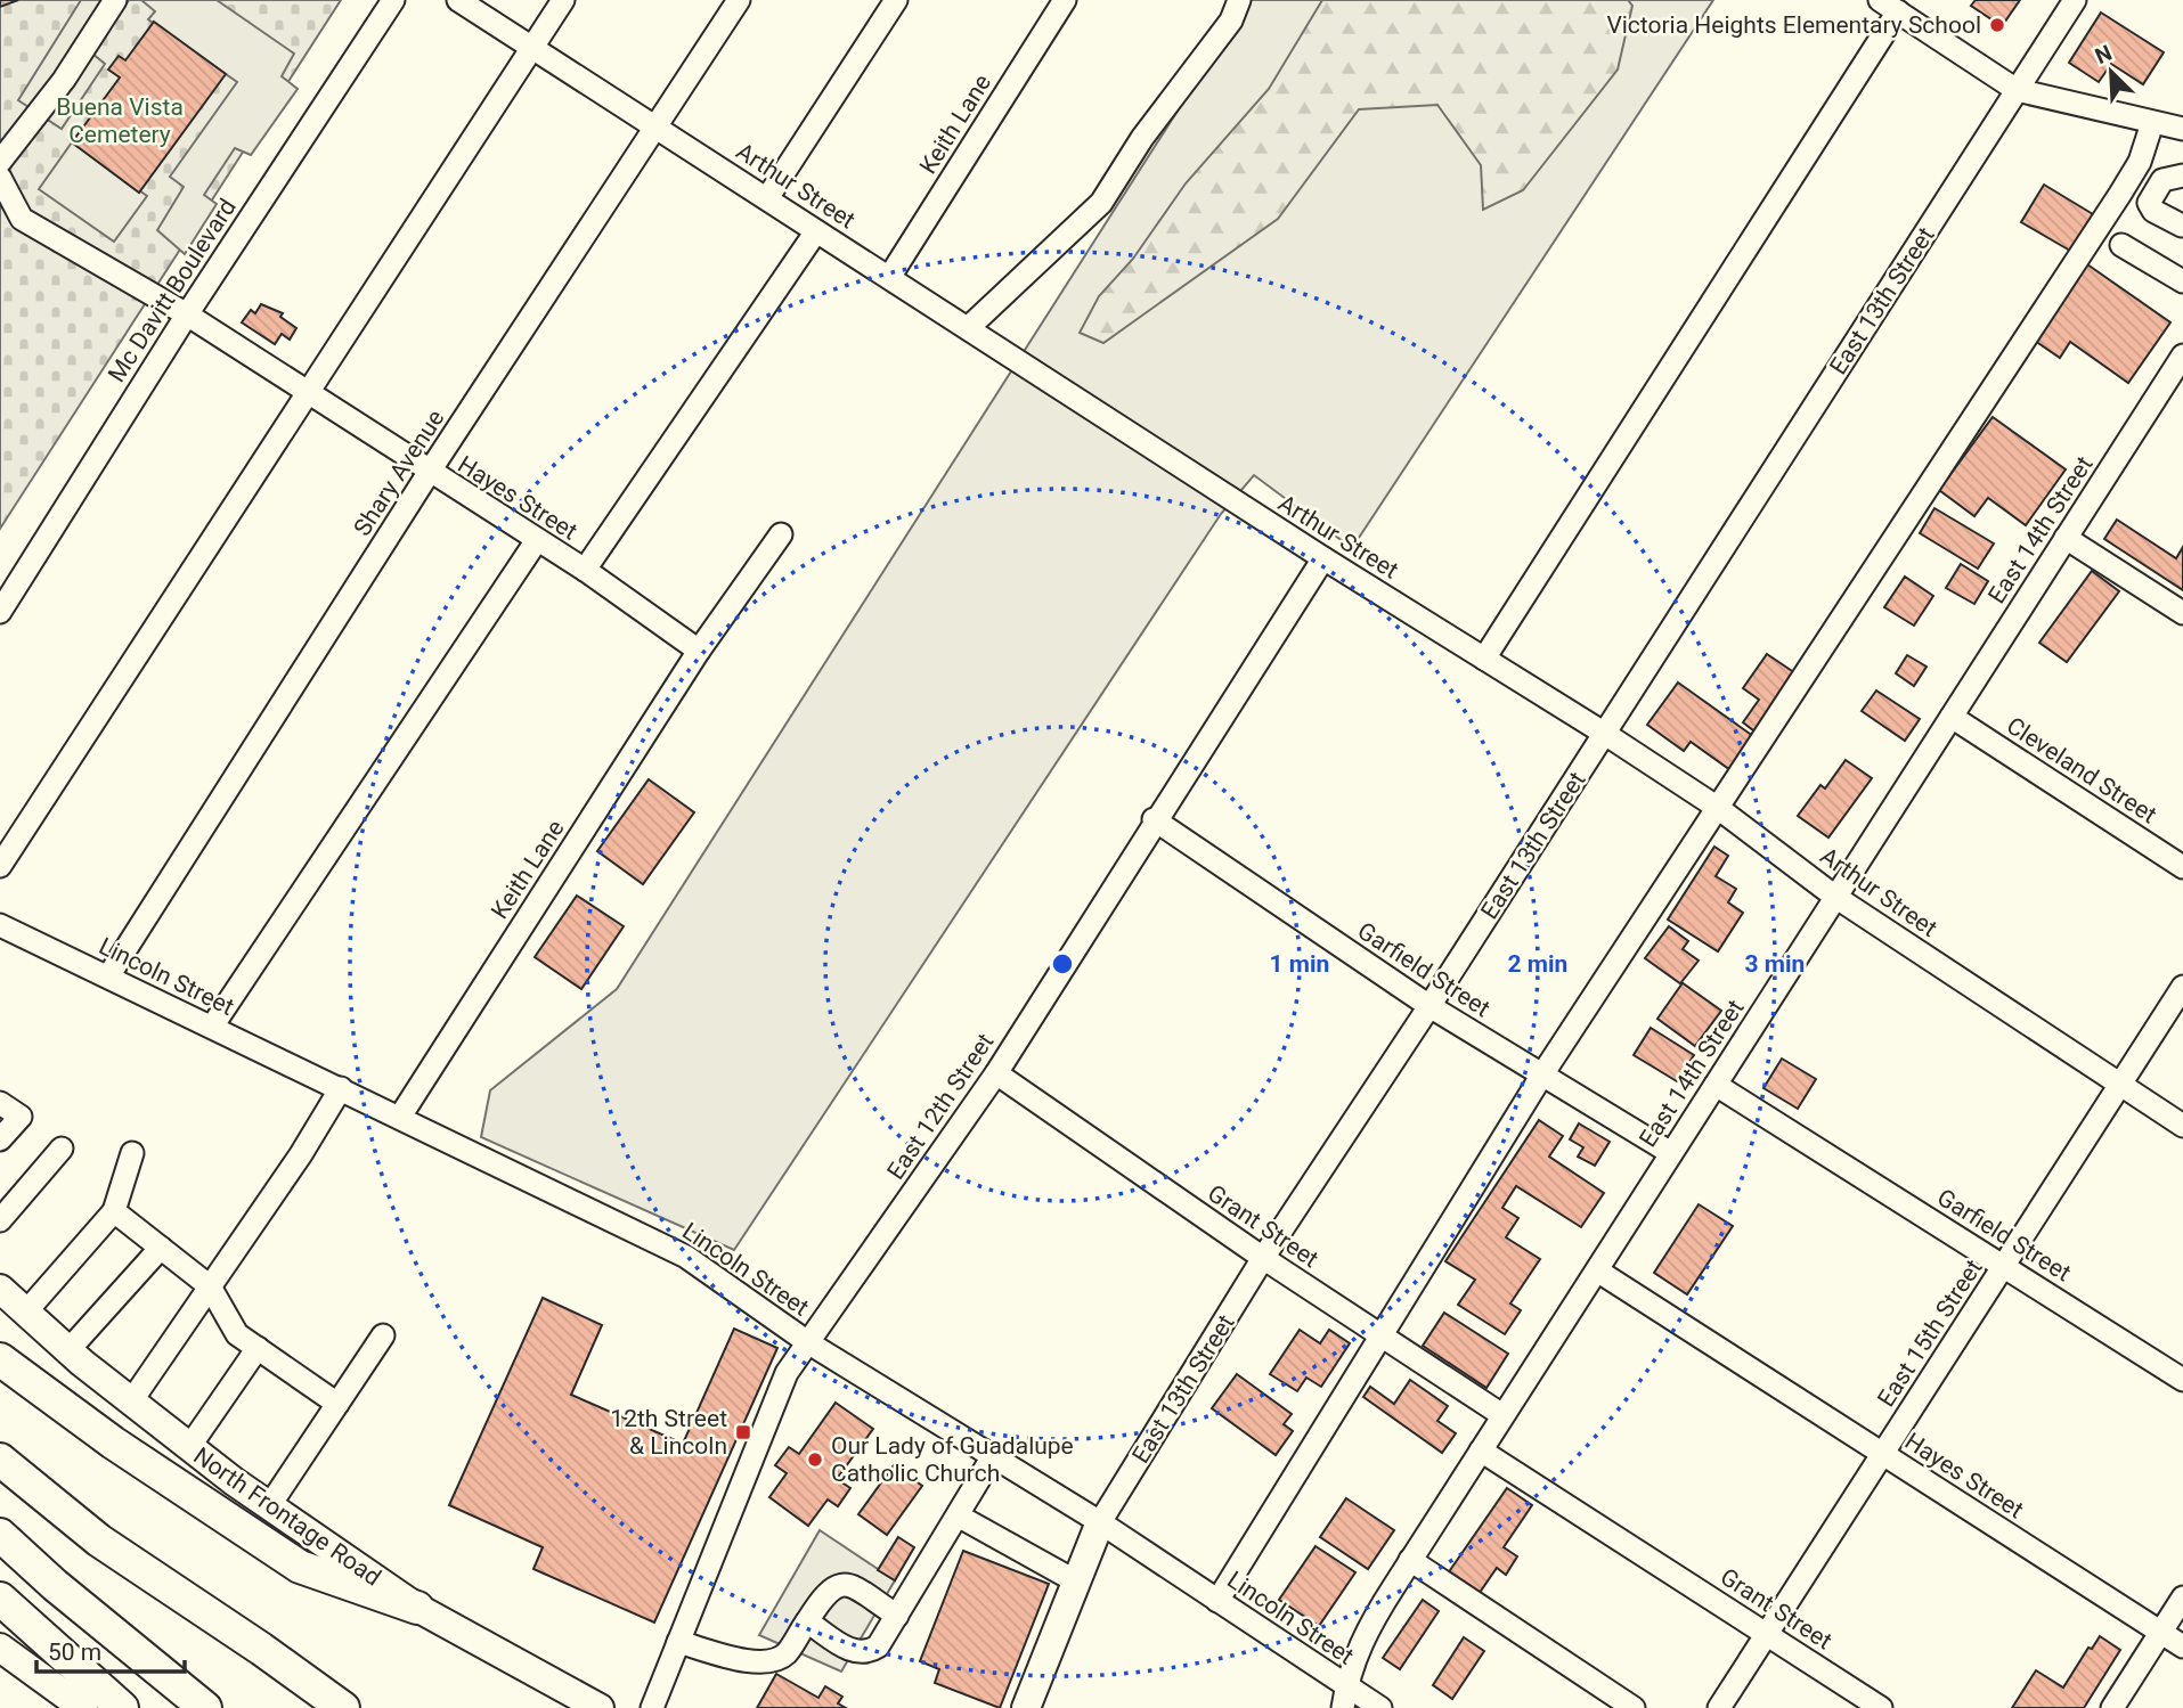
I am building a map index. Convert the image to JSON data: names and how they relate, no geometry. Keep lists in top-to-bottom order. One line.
{"streets":{"main road":["East 13th Street","North Frontage Road"],"street":["Keith Lane","Arthur Street","Mc Davitt Boulevard","Shary Avenue","Hayes Street","East 14th Street","Cleveland Street","Garfield Street","Lincoln Street","East 12th Street","Grant Street","East 15th Street"]},"crossings":[["Keith Lane","Arthur Street"],["Keith Lane","Hayes Street"],["Keith Lane","Lincoln Street"],["Arthur Street","East 13th Street"],["Arthur Street","Shary Avenue"],["Arthur Street","East 14th Street"],["Arthur Street","East 12th Street"],["Arthur Street","East 15th Street"],["Mc Davitt Boulevard","Hayes Street"],["East 13th Street","Garfield Street"],["East 13th Street","Lincoln Street"],["East 13th Street","Grant Street"],["Shary Avenue","Hayes Street"],["Shary Avenue","Lincoln Street"],["Hayes Street","East 14th Street"],["Hayes Street","East 15th Street"],["East 14th Street","Cleveland Street"],["East 14th Street","Garfield Street"],["East 14th Street","Lincoln Street"],["East 14th Street","Grant Street"],["Garfield Street","East 12th Street"],["Garfield Street","East 15th Street"],["Lincoln Street","East 12th Street"],["East 12th Street","Grant Street"],["Grant Street","East 15th Street"]],"parks":["Buena Vista Cemetery"],"places":{"other":["Victoria Heights Elementary School","Our Lady of Guadalupe Catholic Church"],"transit":["12th Street & Lincoln"]},"scale_bar":"50 m","north":"top left","rings":["1 min","2 min","3 min"]}
